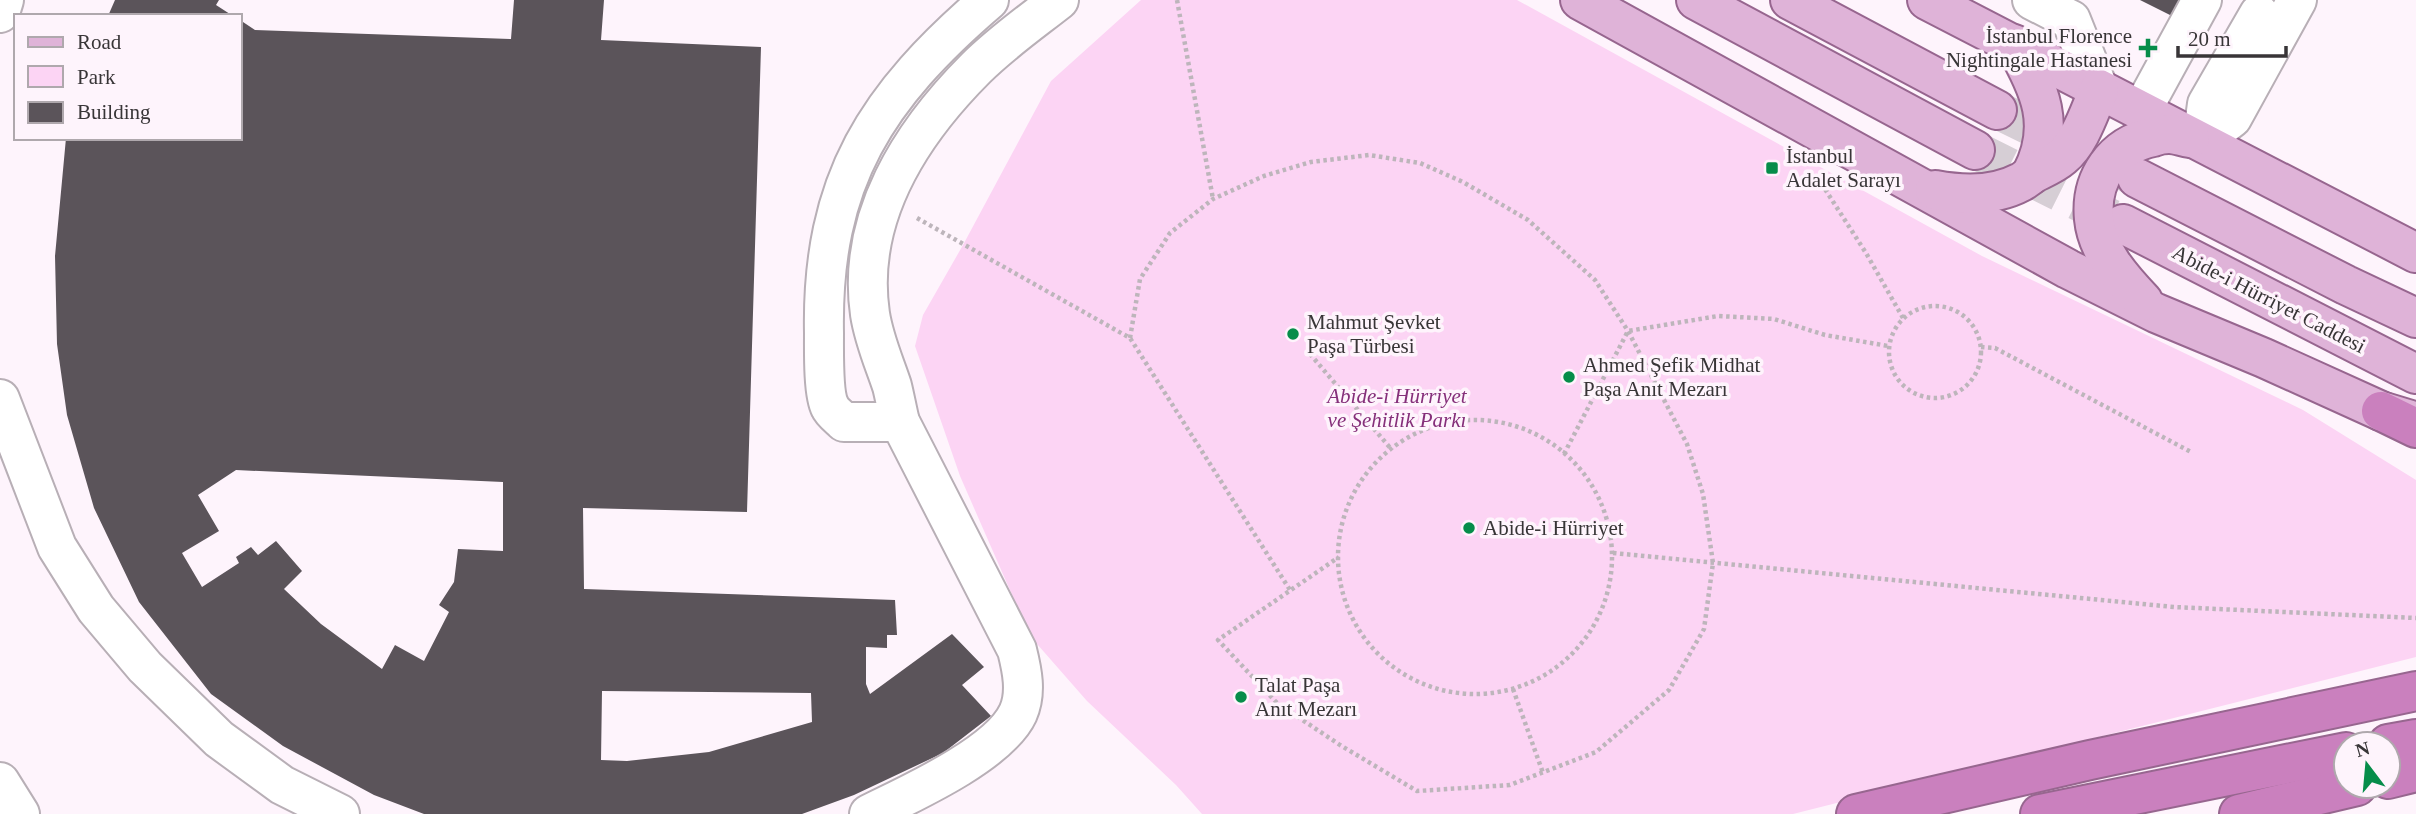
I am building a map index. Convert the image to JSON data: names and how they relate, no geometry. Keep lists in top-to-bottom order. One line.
{"streets":{"main road":["Abide-i Hürriyet Caddesi"]},"parks":["Abide-i Hürriyet ve Şehitlik Parkı"],"places":{"health":["İstanbul Florence Nightingale Hastanesi"],"transit":["İstanbul Adalet Sarayı"],"other":["Mahmut Şevket Paşa Türbesi","Ahmed Şefik Midhat Paşa Anıt Mezarı","Abide-i Hürriyet","Talat Paşa Anıt Mezarı"]},"legend":["Road","Park","Building"],"scale_bar":"20 m","north":"top"}
